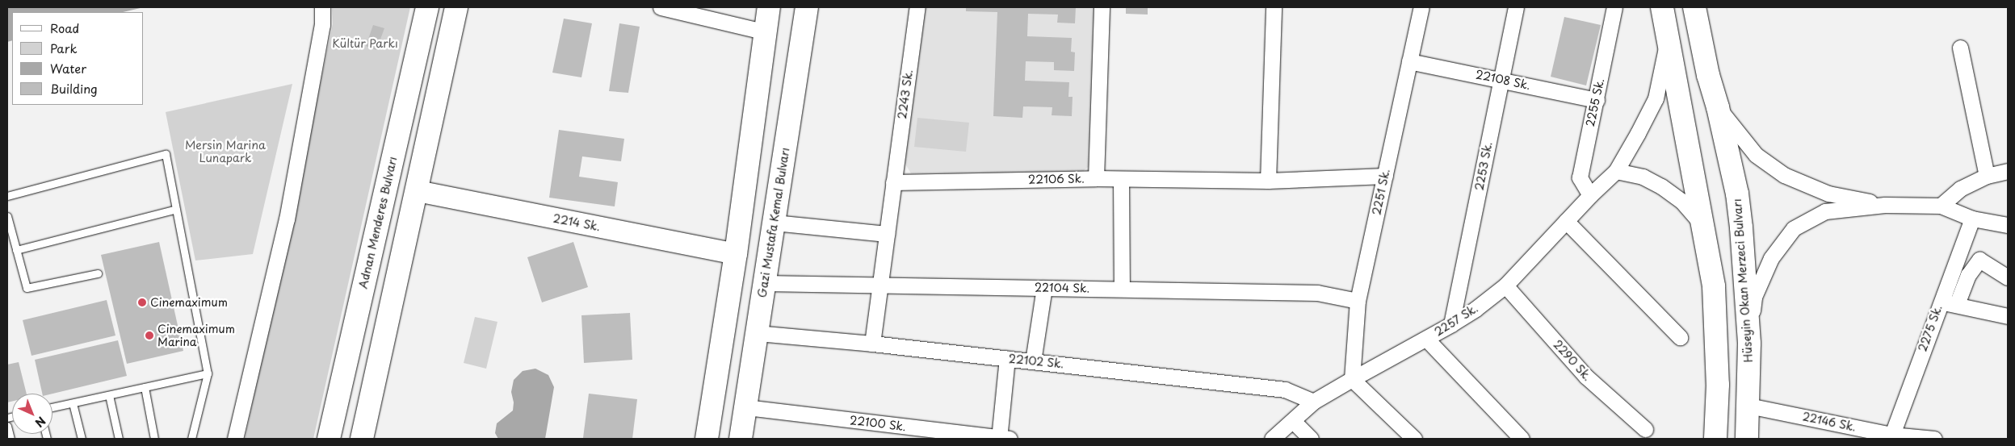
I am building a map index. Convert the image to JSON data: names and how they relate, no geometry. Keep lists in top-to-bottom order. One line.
{"streets":{"main road":["Adnan Menderes Bulvarı","Gazi Mustafa Kemal Bulvarı","Hüseyin Okan Merzeci Bulvarı"],"street":["22108 Sk.","2243 Sk.","2255 Sk.","2253 Sk.","22106 Sk.","2251 Sk.","2214 Sk.","22104 Sk.","2257 Sk.","2275 Sk.","2290 Sk.","22102 Sk.","22146 Sk.","22100 Sk."]},"crossings":[["22108 Sk.","2255 Sk."],["22108 Sk.","2253 Sk."],["22108 Sk.","2251 Sk."],["2243 Sk.","22106 Sk."],["2255 Sk.","2257 Sk."],["2253 Sk.","2257 Sk."],["22106 Sk.","2251 Sk."],["2251 Sk.","22104 Sk."],["2251 Sk.","2257 Sk."],["Gazi Mustafa Kemal Bulvarı","22104 Sk."],["Gazi Mustafa Kemal Bulvarı","22102 Sk."],["Gazi Mustafa Kemal Bulvarı","22100 Sk."],["Hüseyin Okan Merzeci Bulvarı","22146 Sk."],["2257 Sk.","2290 Sk."],["2257 Sk.","22102 Sk."],["2275 Sk.","22146 Sk."]],"parks":["Kültür Parkı","Mersin Marina Lunapark"],"places":["Cinemaximum","Cinemaximum Marina"],"legend":["Road","Park","Water","Building"],"north":"bottom right"}
